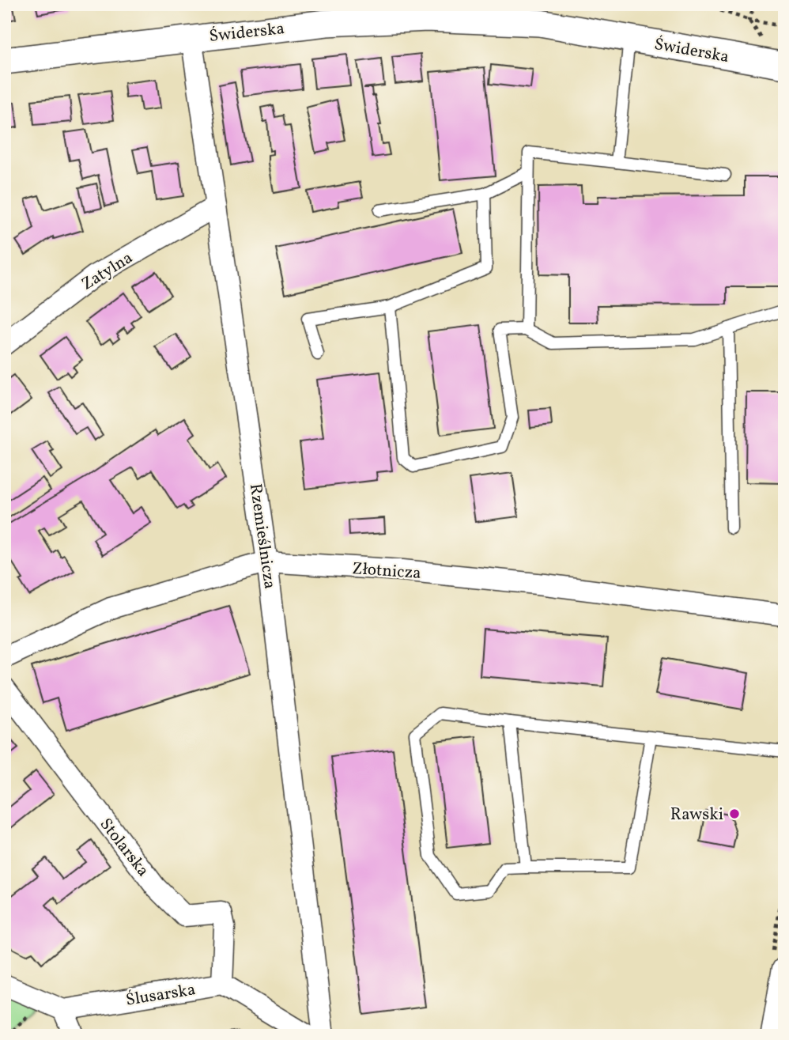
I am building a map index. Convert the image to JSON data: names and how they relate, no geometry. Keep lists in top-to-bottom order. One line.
{"streets":{"street":["Świderska","Zatylna","Rzemieślnicza","Złotnicza","Stolarska","Ślusarska"]},"crossings":[["Świderska","Rzemieślnicza"],["Zatylna","Rzemieślnicza"],["Rzemieślnicza","Złotnicza"],["Stolarska","Ślusarska"]],"places":["Rawski"]}
